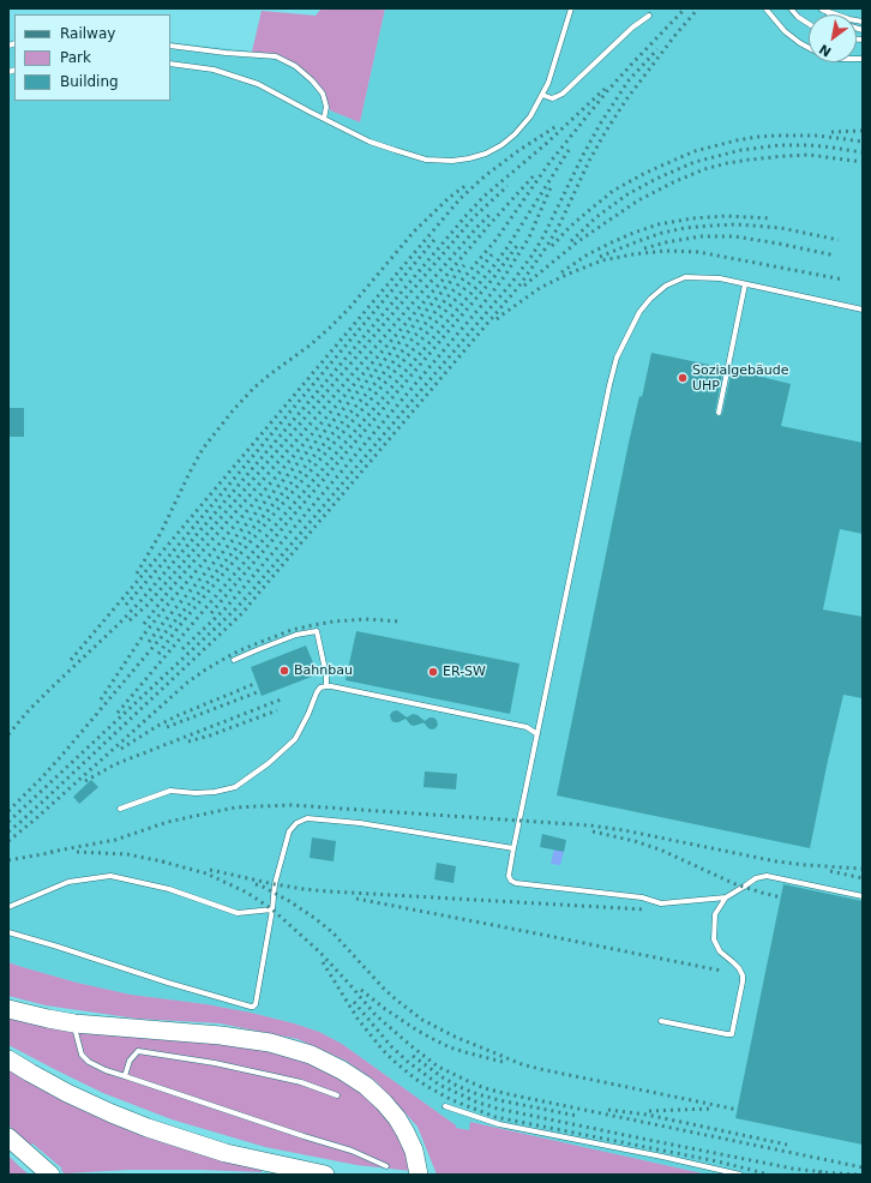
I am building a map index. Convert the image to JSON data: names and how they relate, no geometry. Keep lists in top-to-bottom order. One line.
{"places":["Sozialgebäude UHP","Bahnbau","ER-SW"],"legend":["Railway","Park","Building"],"north":"bottom left"}
